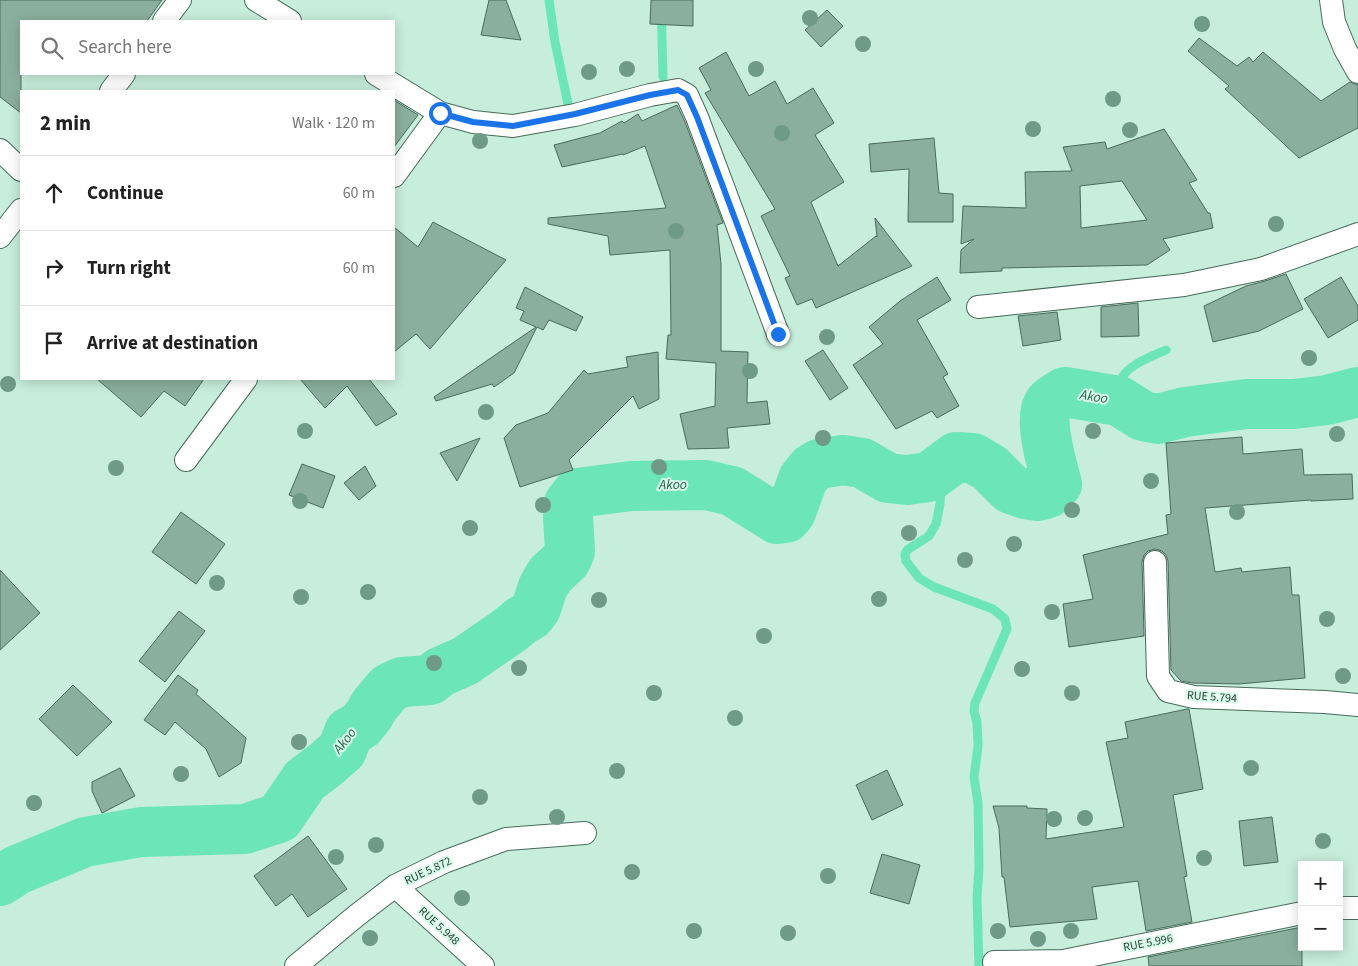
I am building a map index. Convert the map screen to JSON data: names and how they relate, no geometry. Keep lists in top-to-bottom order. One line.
{"streets":{"street":["RUE 5.794","RUE 5.872","RUE 5.948","RUE 5.996"]},"crossings":[["RUE 5.872","RUE 5.948"]],"water":["Akoo"],"page":{"search":"Search here","heading":["2 min","Walk · 120 m"],"list":[["Continue","60 m"],["Turn right","60 m"],"Arrive at destination"],"map_buttons":["+","−"]}}
